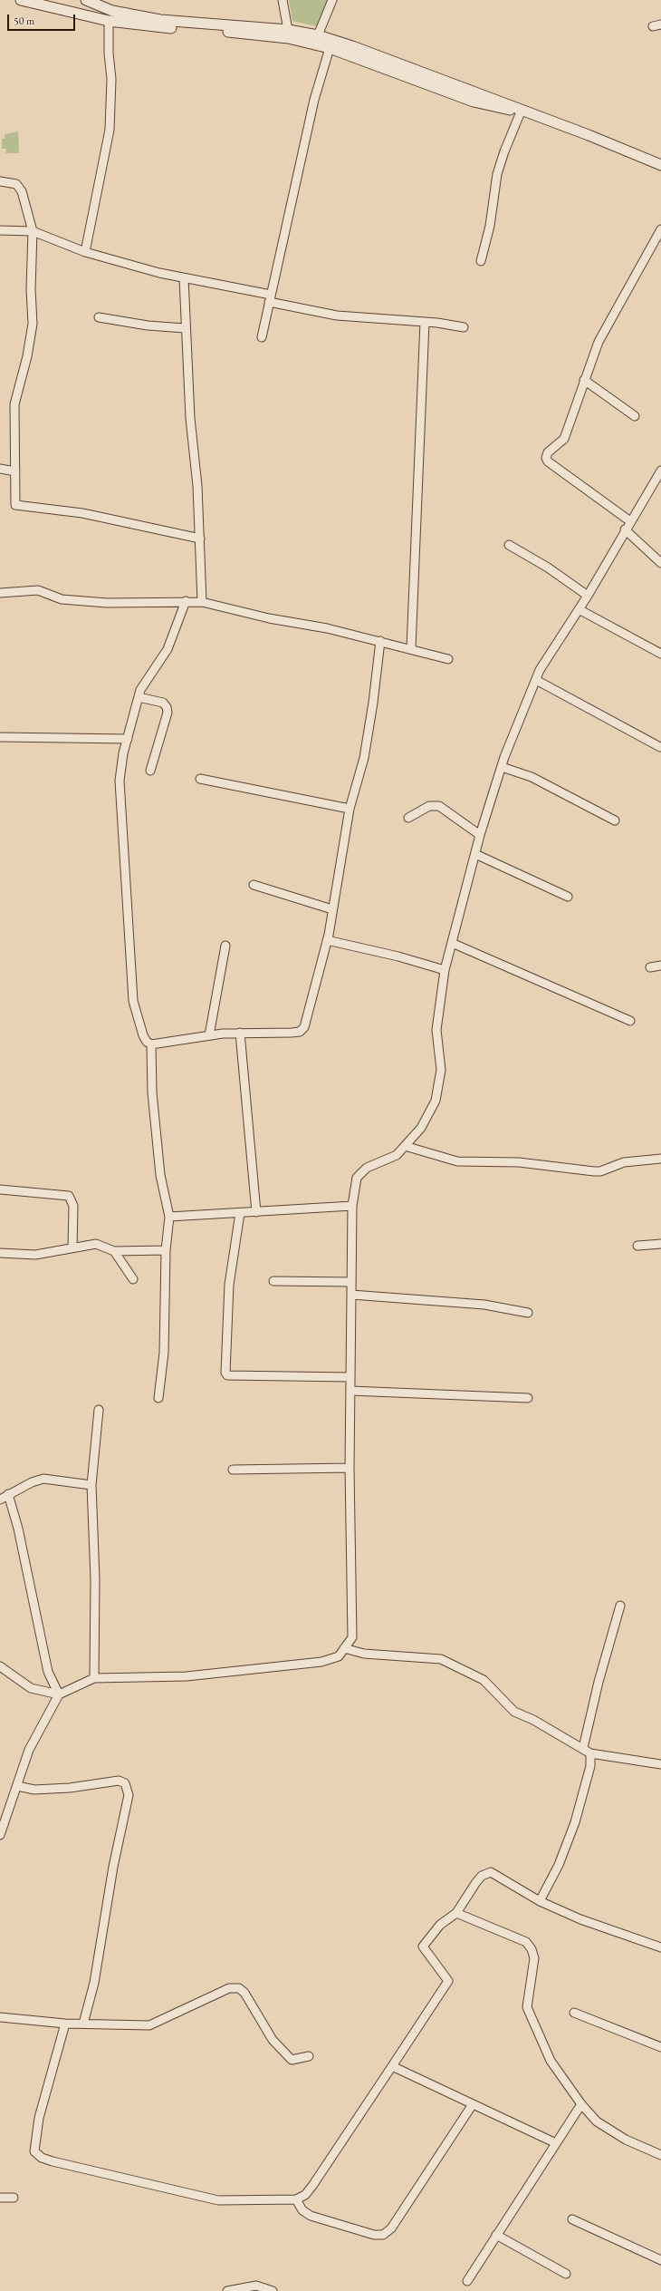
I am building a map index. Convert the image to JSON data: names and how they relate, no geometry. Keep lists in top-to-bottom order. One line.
{"scale_bar":"50 m"}
